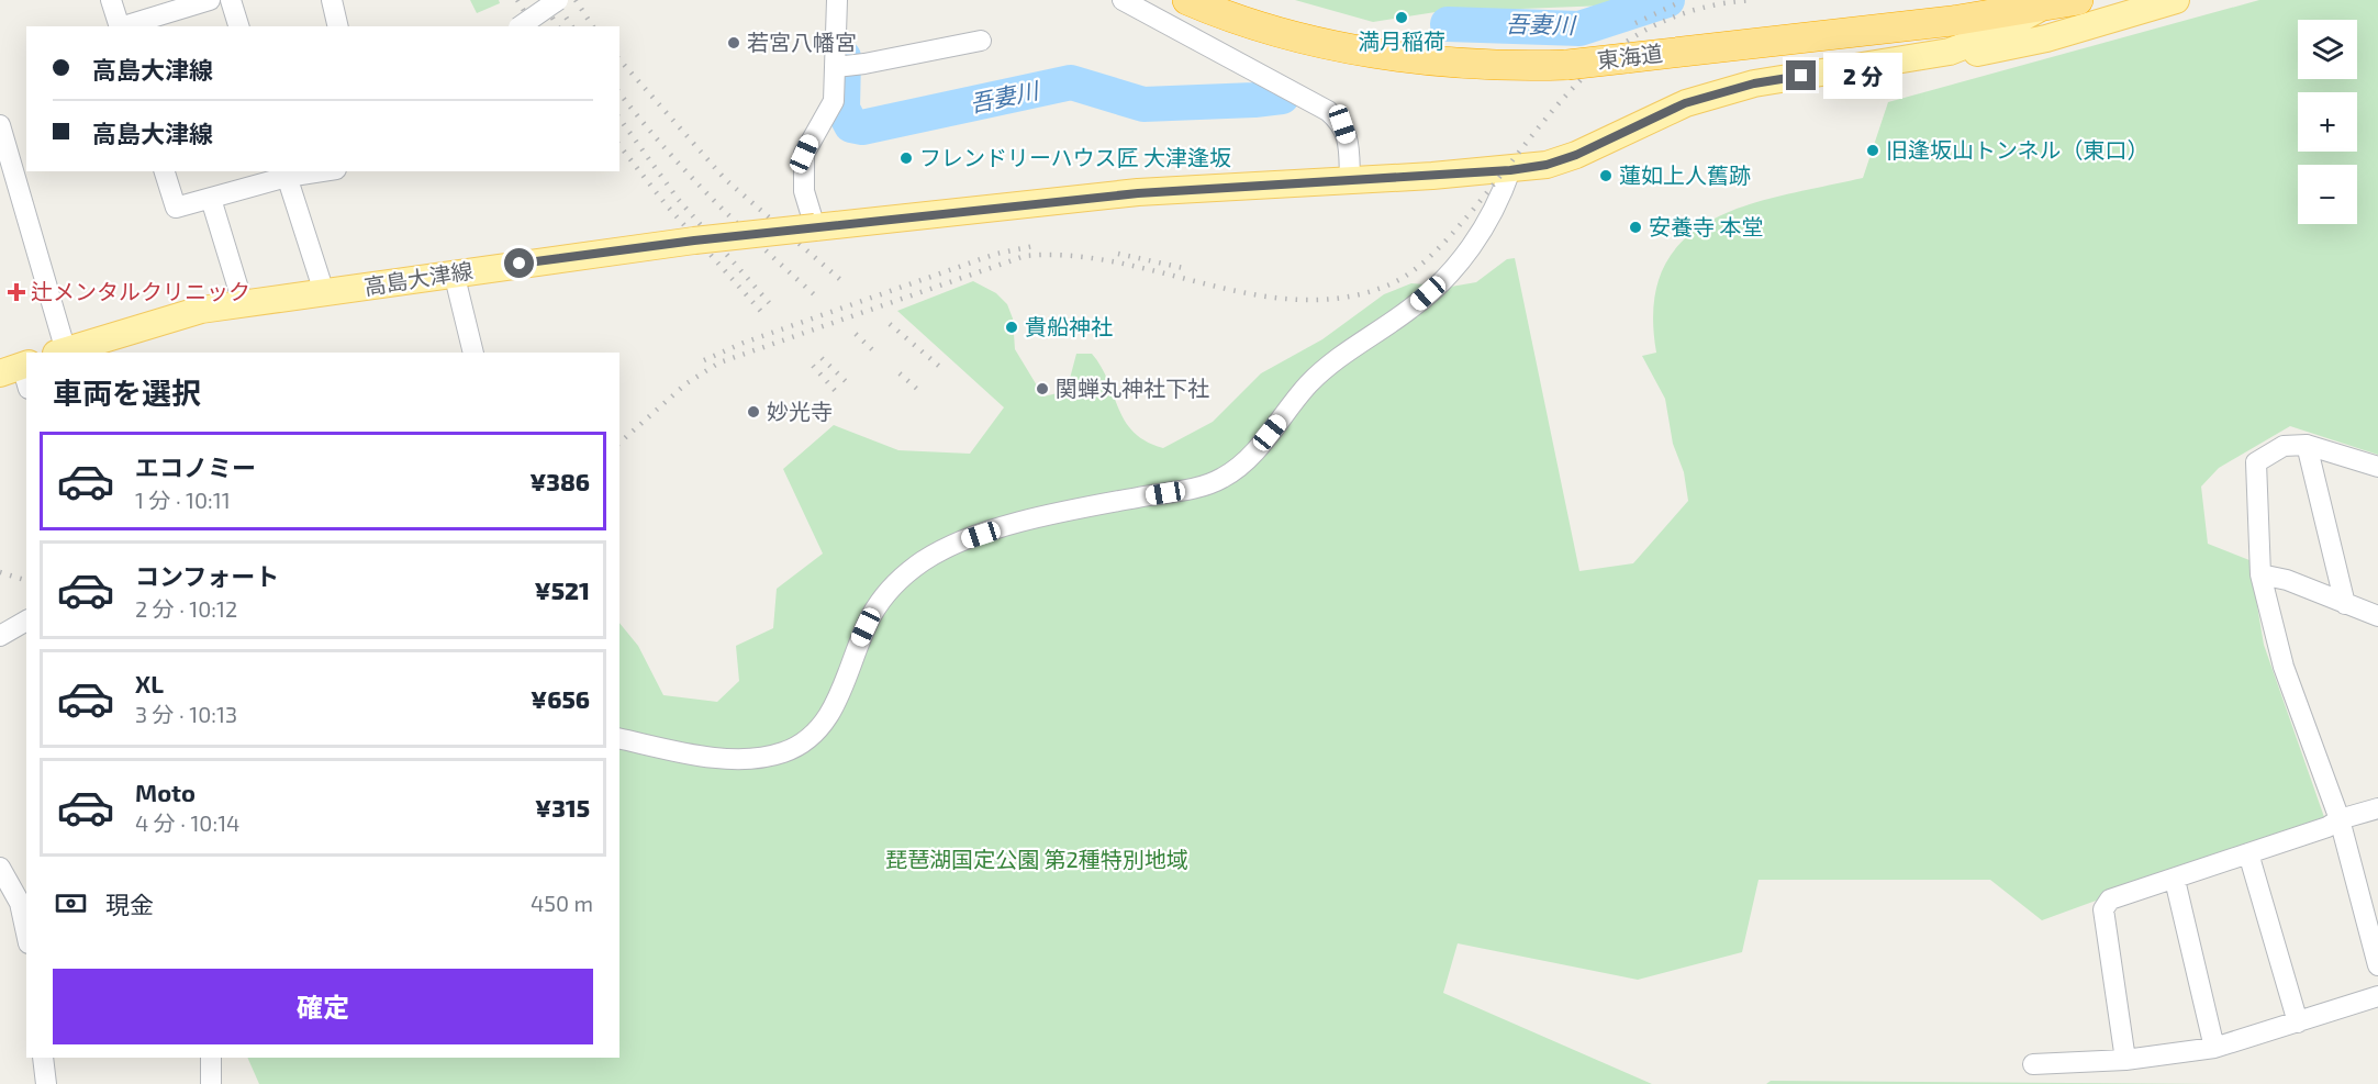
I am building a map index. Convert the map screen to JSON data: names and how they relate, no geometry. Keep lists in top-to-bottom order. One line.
{"streets":{"highway":["東海道"],"main road":["高島大津線"]},"water":["吾妻川"],"parks":["琵琶湖国定公園 第2種特別地域"],"places":{"other":["満月稲荷","若宮八幡宮","旧逢坂山トンネル（東口）","フレンドリーハウス匠 大津逢坂","蓮如上人舊跡","安養寺 本堂","貴船神社","関蝉丸神社下社","妙光寺"],"health":["辻メンタルクリニック"]},"page":{"map_buttons":["+","−"],"banner":["高島大津線","高島大津線"],"bubble":"2 分","heading":"車両を選択","list":[{"name":"エコノミー","note":"1 分 · 10:11","value":"¥386"},{"name":"コンフォート","note":"2 分 · 10:12","value":"¥521"},{"name":"XL","note":"3 分 · 10:13","value":"¥656"},{"name":"Moto","note":"4 分 · 10:14","value":"¥315"}],"pay":["現金","450 m"],"buttons":"確定"}}
